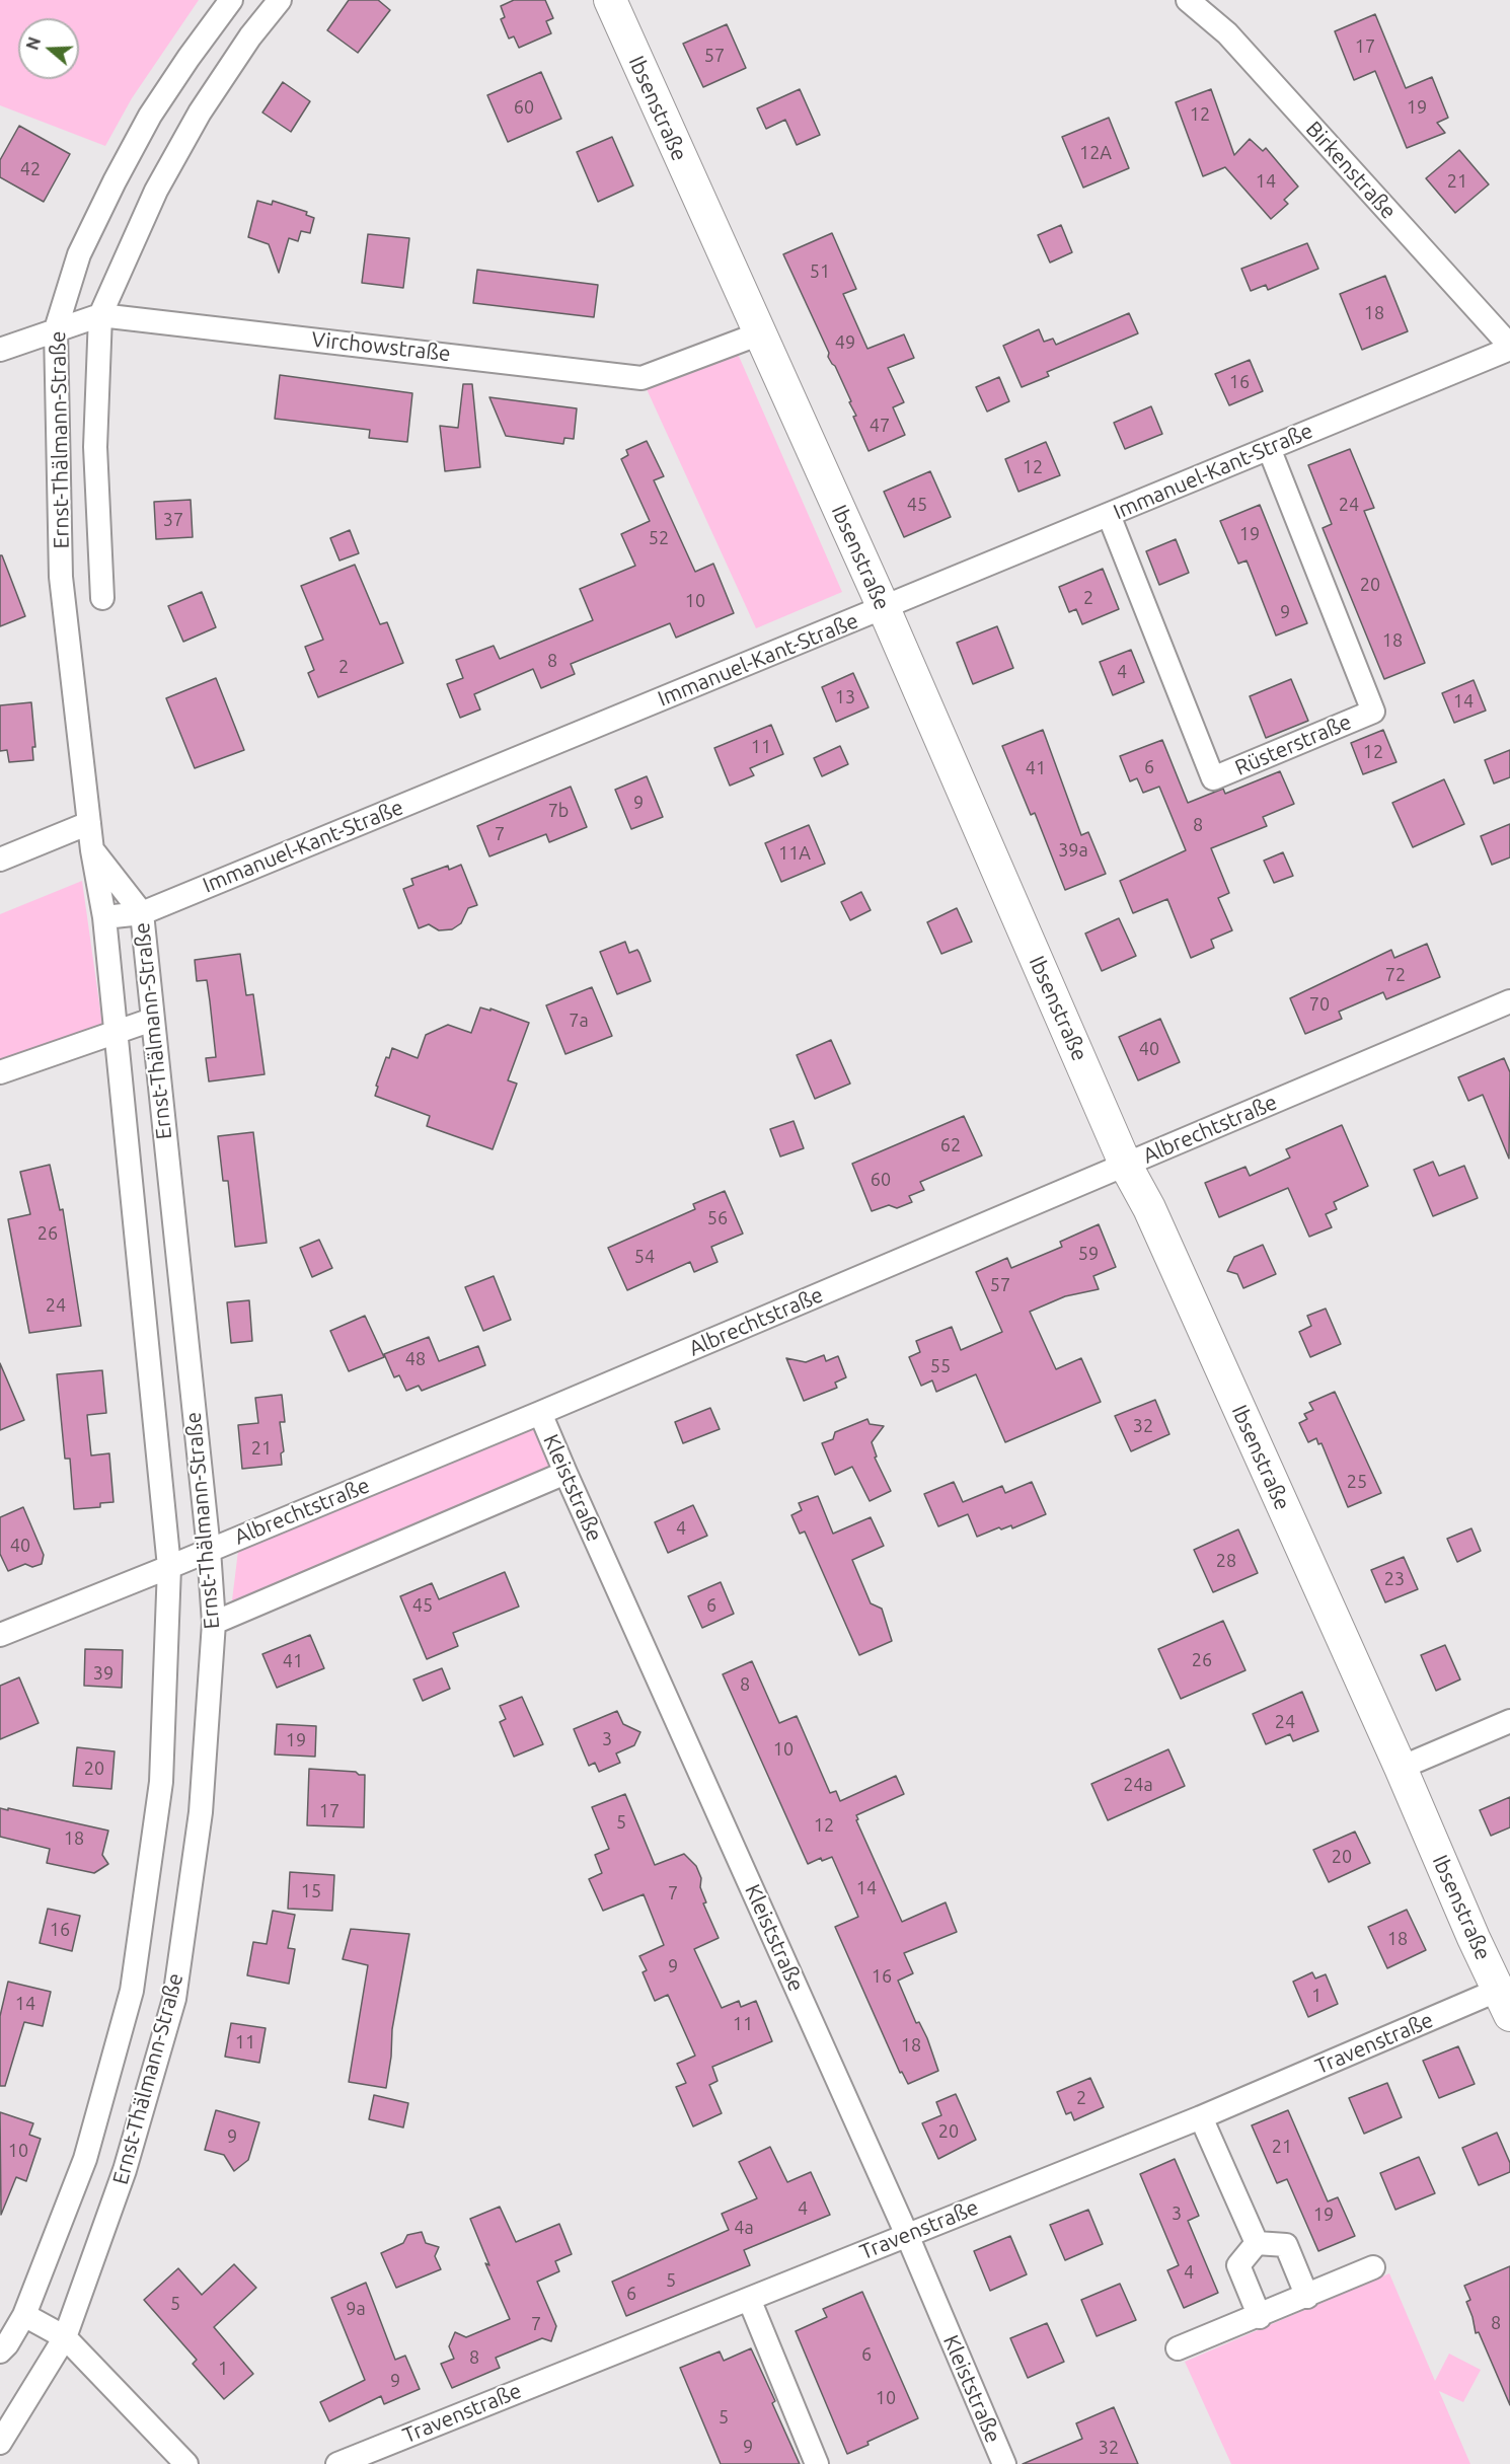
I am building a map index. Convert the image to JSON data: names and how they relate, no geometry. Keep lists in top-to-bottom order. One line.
{"streets":{"street":["Ibsenstraße","Birkenstraße","Virchowstraße","Ernst-Thälmann-Straße","Immanuel-Kant-Straße","Rüsterstraße","Albrechtstraße","Kleiststraße","Travenstraße"]},"crossings":[["Ibsenstraße","Virchowstraße"],["Ibsenstraße","Immanuel-Kant-Straße"],["Ibsenstraße","Albrechtstraße"],["Ibsenstraße","Travenstraße"],["Birkenstraße","Immanuel-Kant-Straße"],["Virchowstraße","Ernst-Thälmann-Straße"],["Ernst-Thälmann-Straße","Immanuel-Kant-Straße"],["Ernst-Thälmann-Straße","Albrechtstraße"],["Immanuel-Kant-Straße","Rüsterstraße"],["Albrechtstraße","Kleiststraße"],["Kleiststraße","Travenstraße"]],"house_numbers":["17","57","60","19","12","12A","42","14","21","51","18","49","16","47","12","45","24","37","19","52","20","2","10","9","18","8","2","4","13","14","11","12","6","41","9","7b","8","7","39a","11A","72","70","7a","40","62","60","56","26","59","54","57","24","48","55","32","21","25","4","40","28","23","45","6","26","41","39","8","24","3","19","10","20","24a","17","5","12","18","20","14","15","7","16","18","9","16","1","14","11","11","18","2","20","9","21","10","4","3","19","4a","4","5","6","5","9a","8","7","6","8","1","9","10","5","9","32"],"north":"left"}
